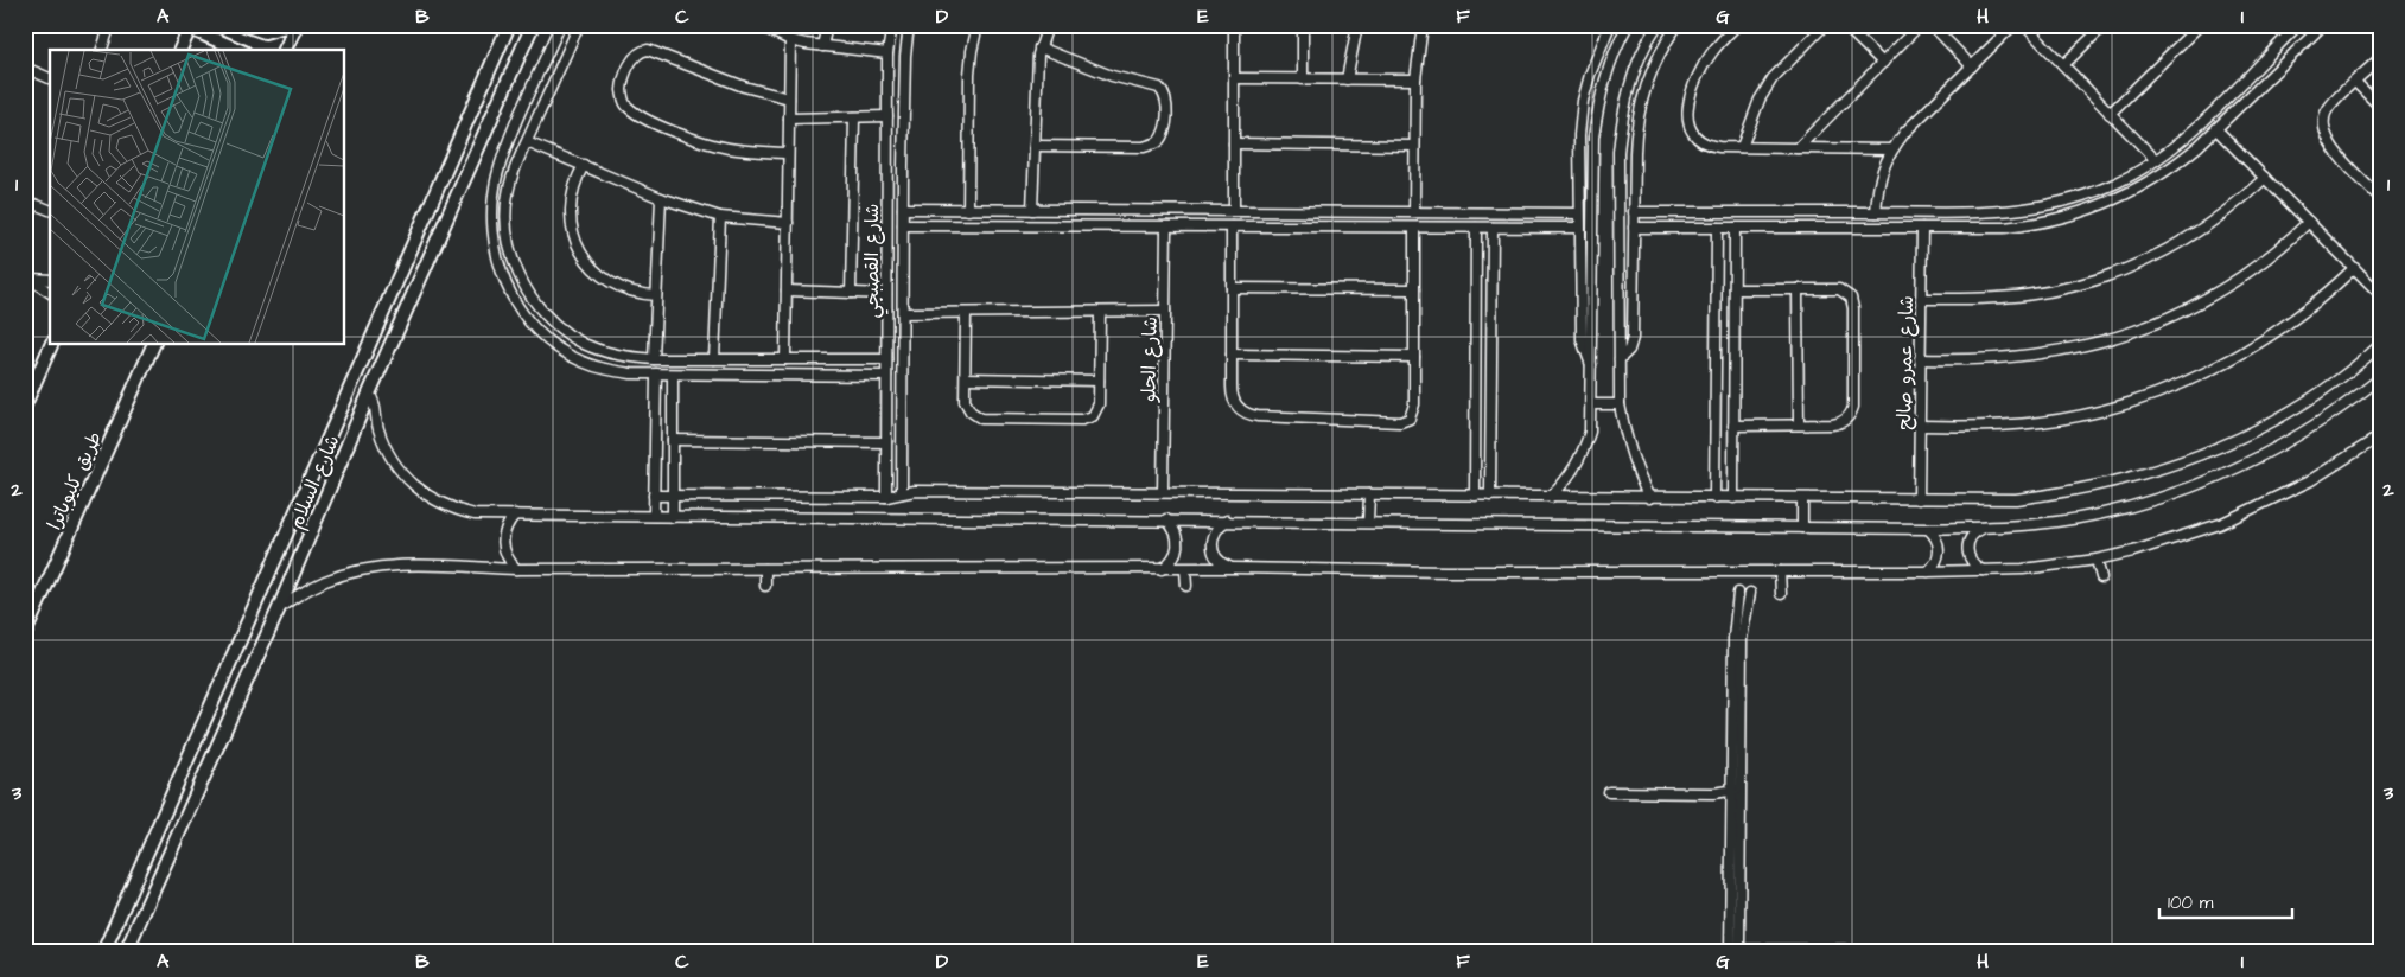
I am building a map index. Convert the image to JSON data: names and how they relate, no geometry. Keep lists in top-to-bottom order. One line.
{"streets":{"main road":["طريق كليوباترا","شارع السلام"],"street":["شارع القصبجي","شارع الحلو","شارع عمرو صالح"]},"scale_bar":"100 m","grid":{"columns":["A","B","C","D","E","F","G","H","I"],"rows":["1","2","3"]}}
